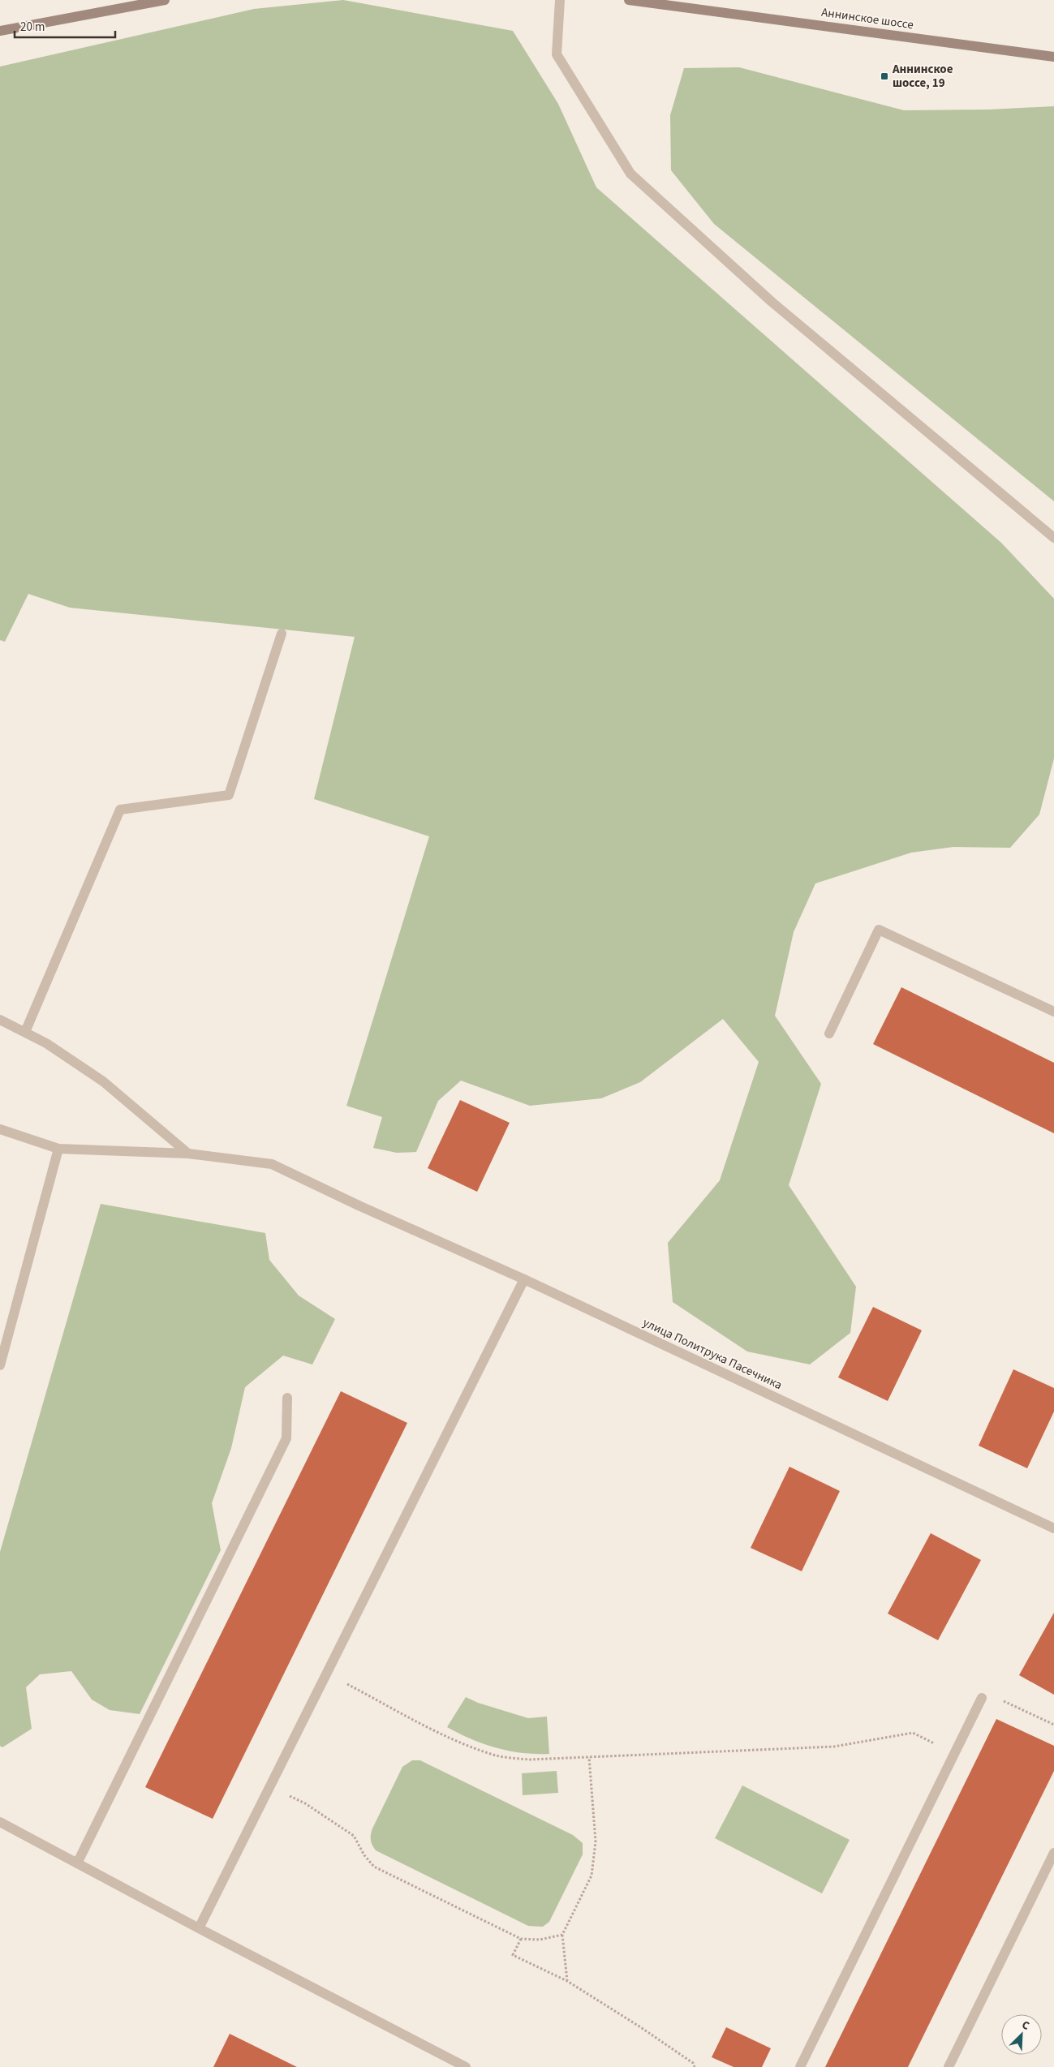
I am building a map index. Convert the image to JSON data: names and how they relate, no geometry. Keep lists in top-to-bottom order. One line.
{"streets":{"main road":["Аннинское шоссе"],"street":["улица Политрука Пасечника"]},"places":{"transit":["Аннинское шоссе, 19"]},"scale_bar":"20 m","north":"top right"}
